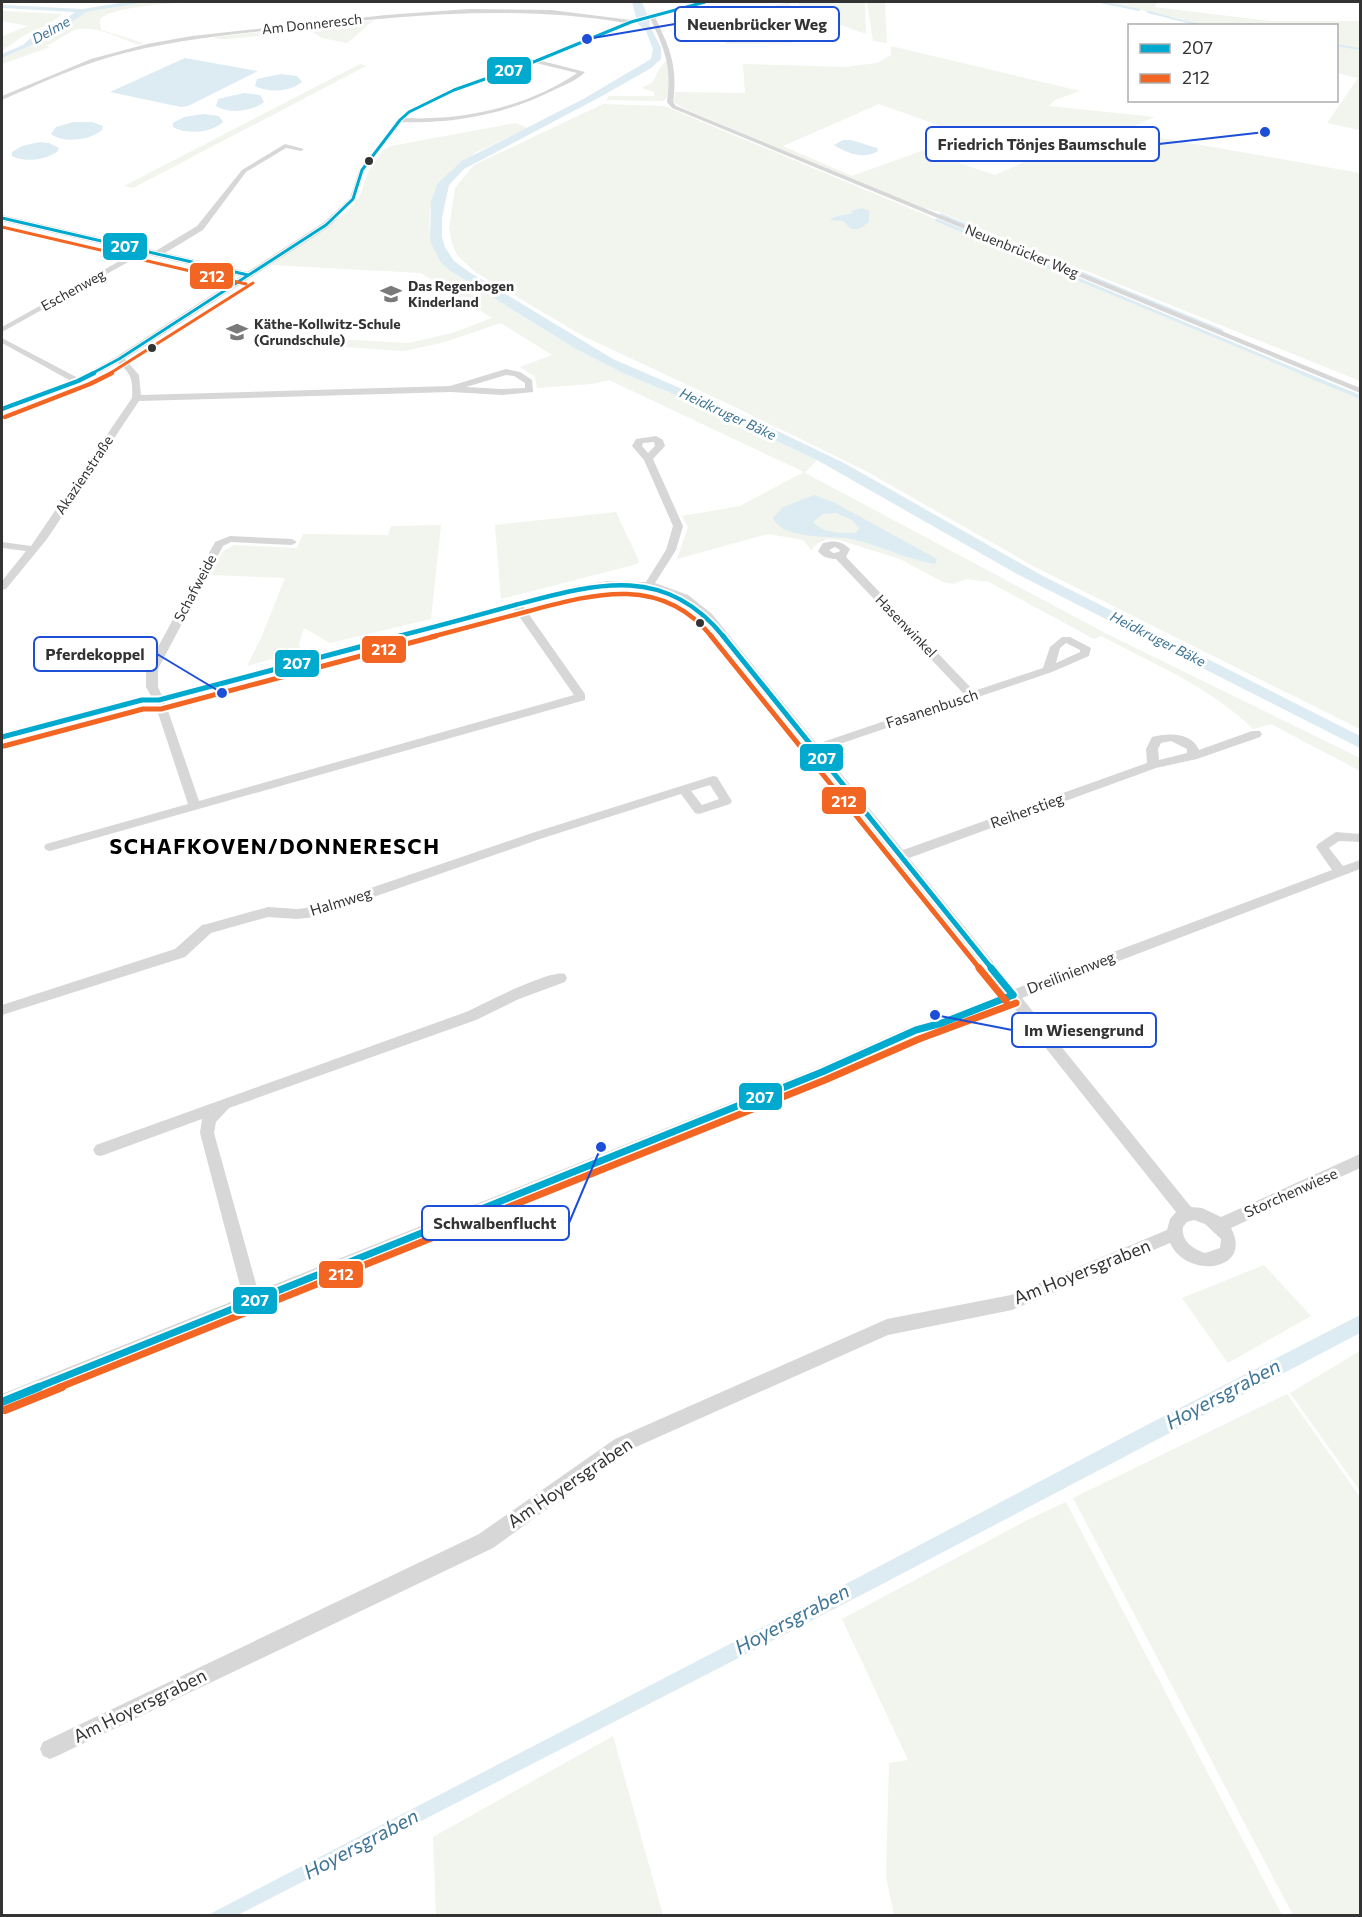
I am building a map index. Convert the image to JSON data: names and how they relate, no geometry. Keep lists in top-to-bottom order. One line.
{"streets":{"street":["Am Donneresch","Neuenbrücker Weg","Eschenweg","Akazienstraße","Schafweide","Hasenwinkel","Fasanenbusch","Reiherstieg","Halmweg","Dreilinienweg","Storchenwiese","Am Hoyersgraben"]},"crossings":[["Hasenwinkel","Fasanenbusch"],["Storchenwiese","Am Hoyersgraben"]],"districts":["SCHAFKOVEN/DONNERESCH"],"water":["Delme","Heidkruger Bäke","Hoyersgraben"],"places":{"other":["Neuenbrücker Weg","Friedrich Tönjes Baumschule","Pferdekoppel","Im Wiesengrund","Schwalbenflucht"],"school or university":["Das Regenbogen Kinderland","Käthe-Kollwitz-Schule (Grundschule)"]},"lines":["transit line 207","transit line 212"],"legend":["207","212"]}
